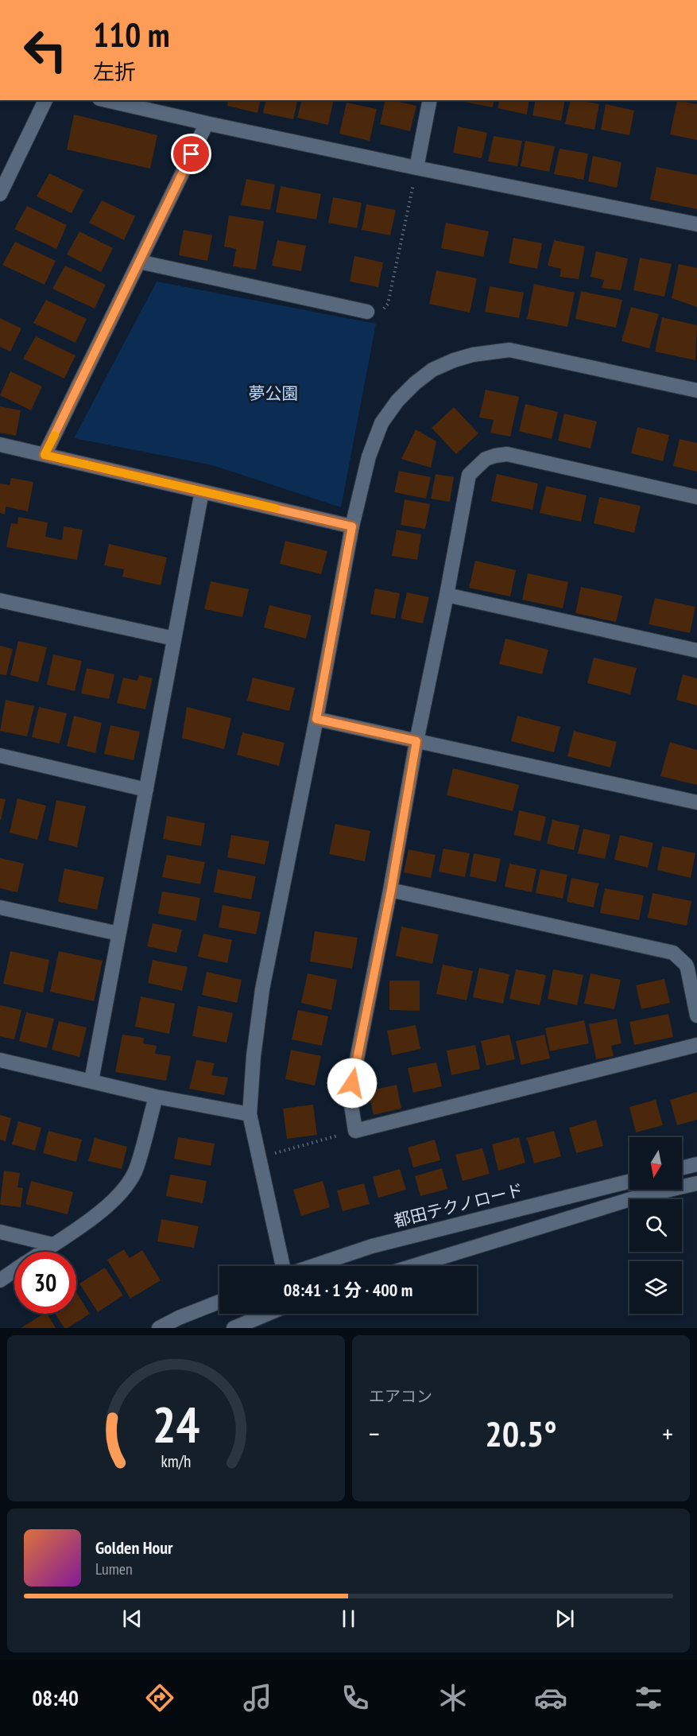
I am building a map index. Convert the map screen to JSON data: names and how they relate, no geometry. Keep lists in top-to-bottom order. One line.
{"streets":{"street":["都田テクノロード"]},"parks":["夢公園"],"north":"bottom","page":{"turn":["110 m","左折"],"limit":"30","trip":"08:41 · 1 分 · 400 m","tile":"エアコン","heat":["−","20.5°","+"],"song":["Golden Hour","Lumen"],"tabs":"08:40","gauge":["24","km/h"]}}
